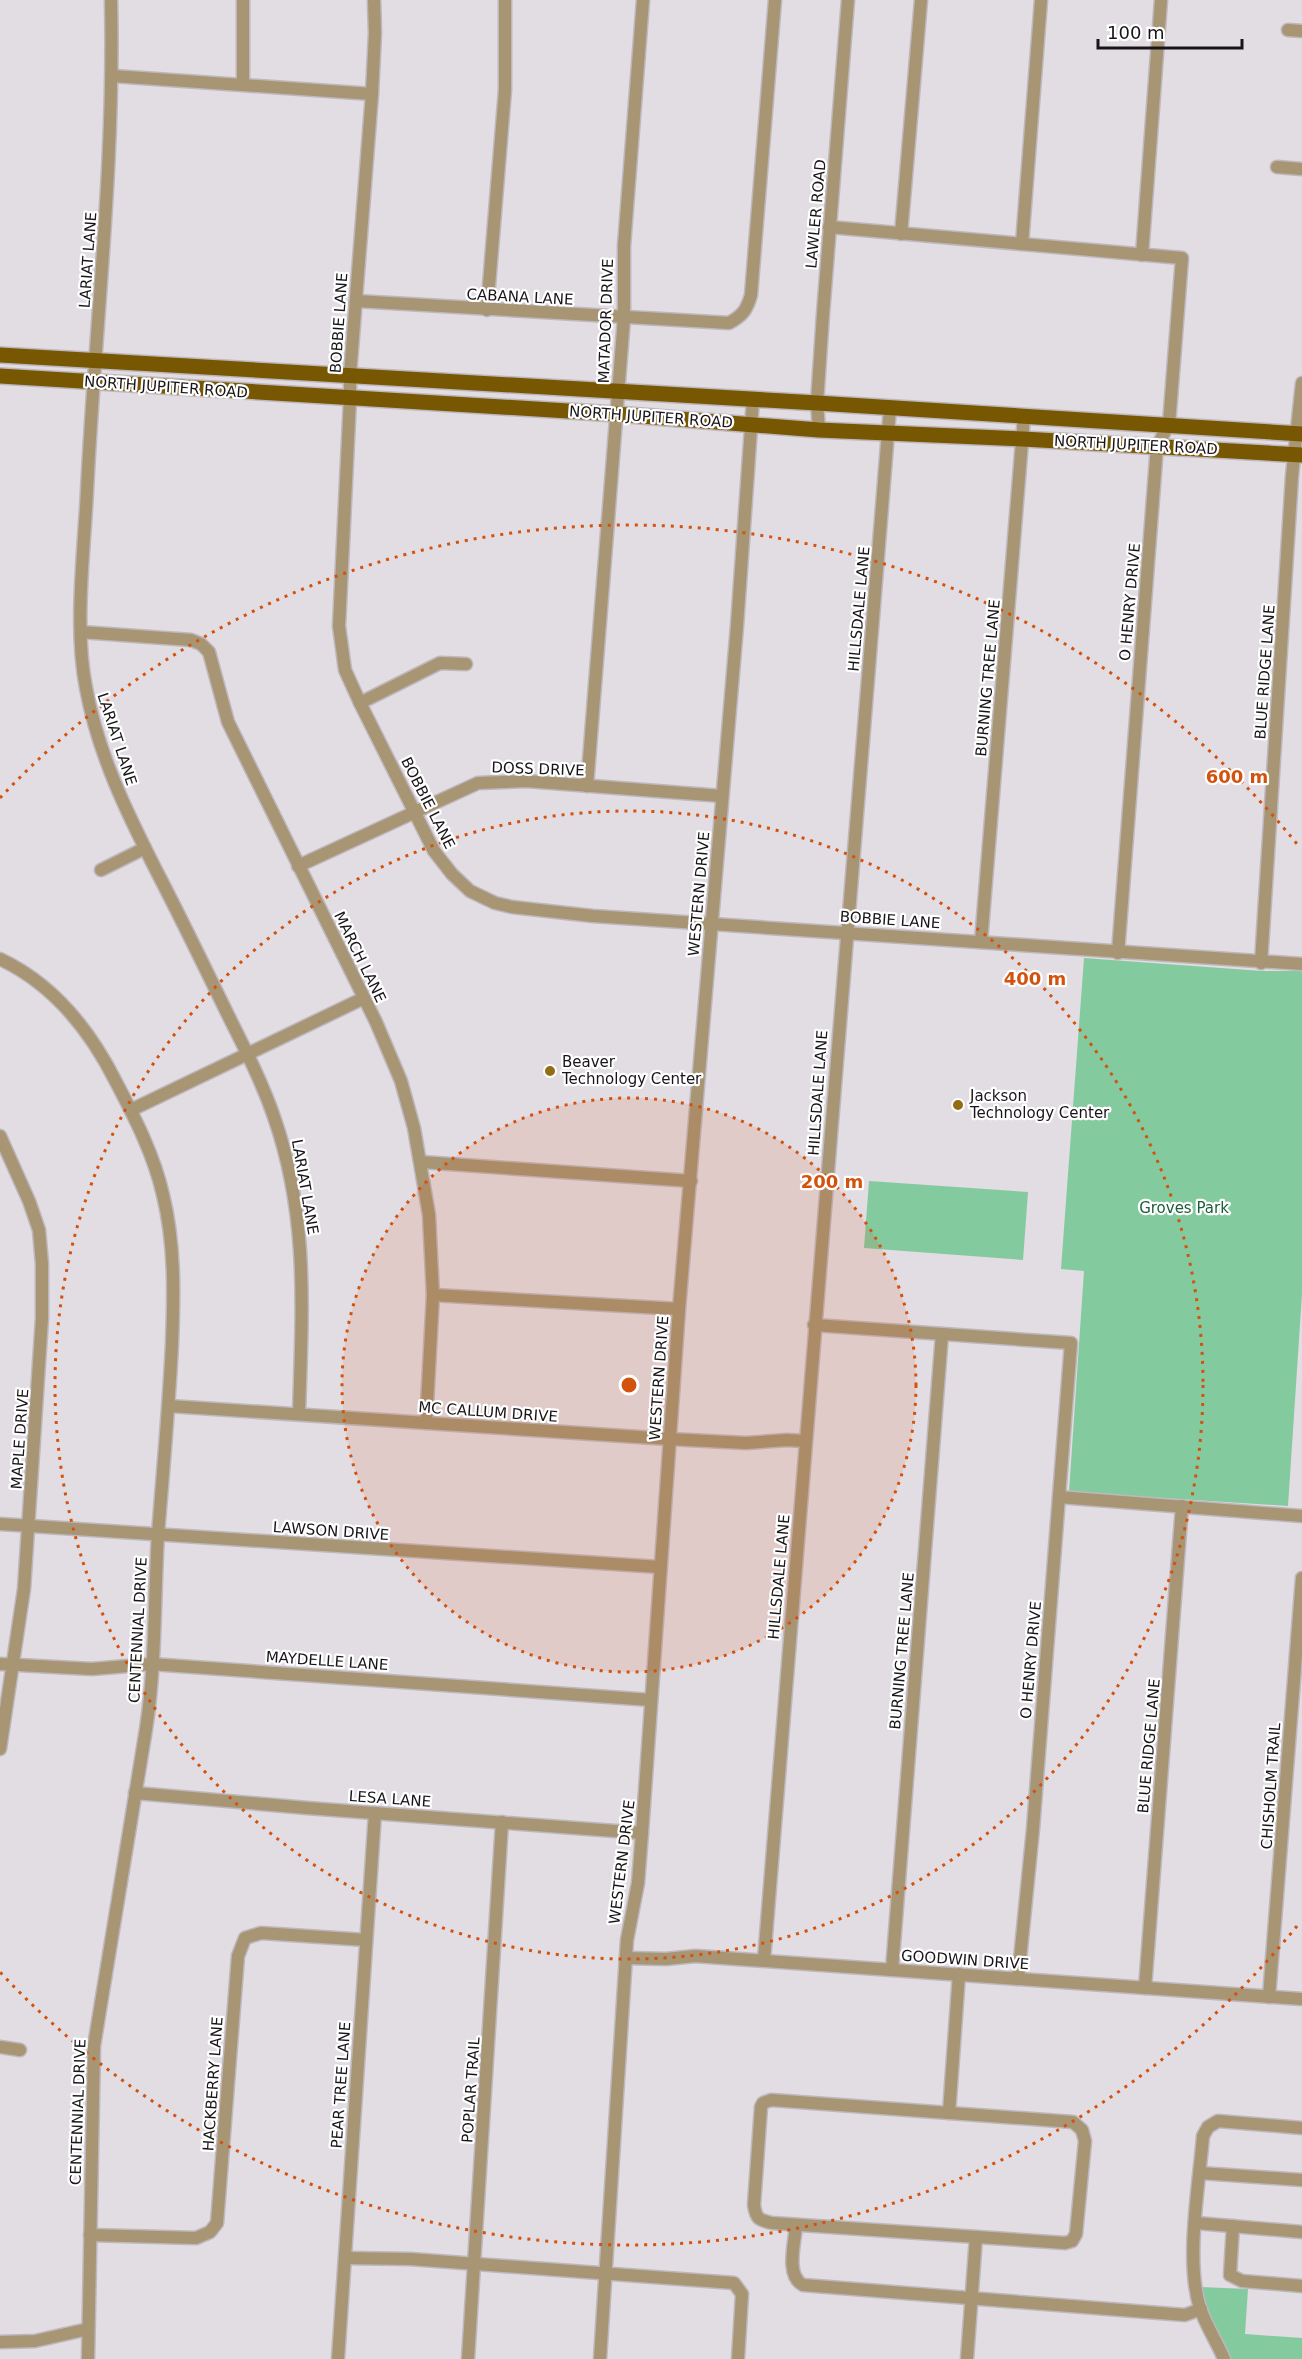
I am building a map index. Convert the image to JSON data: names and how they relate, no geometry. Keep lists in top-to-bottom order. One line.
{"streets":{"main road":["NORTH JUPITER ROAD"],"street":["LAWLER ROAD","LARIAT LANE","CABANA LANE","MATADOR DRIVE","BOBBIE LANE","O HENRY DRIVE","HILLSDALE LANE","BLUE RIDGE LANE","BURNING TREE LANE","DOSS DRIVE","WESTERN DRIVE","MARCH LANE","MC CALLUM DRIVE","MAPLE DRIVE","LAWSON DRIVE","CENTENNIAL DRIVE","MAYDELLE LANE","CHISHOLM TRAIL","LESA LANE","GOODWIN DRIVE","HACKBERRY LANE","PEAR TREE LANE","POPLAR TRAIL"]},"crossings":[["LAWLER ROAD","NORTH JUPITER ROAD"],["LARIAT LANE","NORTH JUPITER ROAD"],["LARIAT LANE","MARCH LANE"],["LARIAT LANE","MC CALLUM DRIVE"],["CABANA LANE","MATADOR DRIVE"],["CABANA LANE","BOBBIE LANE"],["MATADOR DRIVE","NORTH JUPITER ROAD"],["MATADOR DRIVE","DOSS DRIVE"],["BOBBIE LANE","NORTH JUPITER ROAD"],["BOBBIE LANE","O HENRY DRIVE"],["BOBBIE LANE","HILLSDALE LANE"],["BOBBIE LANE","BLUE RIDGE LANE"],["BOBBIE LANE","BURNING TREE LANE"],["BOBBIE LANE","DOSS DRIVE"],["BOBBIE LANE","WESTERN DRIVE"],["NORTH JUPITER ROAD","O HENRY DRIVE"],["NORTH JUPITER ROAD","HILLSDALE LANE"],["NORTH JUPITER ROAD","BLUE RIDGE LANE"],["NORTH JUPITER ROAD","BURNING TREE LANE"],["NORTH JUPITER ROAD","WESTERN DRIVE"],["O HENRY DRIVE","BURNING TREE LANE"],["O HENRY DRIVE","GOODWIN DRIVE"],["HILLSDALE LANE","MC CALLUM DRIVE"],["HILLSDALE LANE","GOODWIN DRIVE"],["BLUE RIDGE LANE","GOODWIN DRIVE"],["BURNING TREE LANE","GOODWIN DRIVE"],["DOSS DRIVE","WESTERN DRIVE"],["DOSS DRIVE","MARCH LANE"],["WESTERN DRIVE","MC CALLUM DRIVE"],["WESTERN DRIVE","LAWSON DRIVE"],["WESTERN DRIVE","MAYDELLE LANE"],["WESTERN DRIVE","LESA LANE"],["WESTERN DRIVE","GOODWIN DRIVE"],["MARCH LANE","MC CALLUM DRIVE"],["MC CALLUM DRIVE","CENTENNIAL DRIVE"],["MAPLE DRIVE","LAWSON DRIVE"],["MAPLE DRIVE","MAYDELLE LANE"],["LAWSON DRIVE","CENTENNIAL DRIVE"],["CENTENNIAL DRIVE","MAYDELLE LANE"],["CENTENNIAL DRIVE","LESA LANE"],["CENTENNIAL DRIVE","HACKBERRY LANE"],["CHISHOLM TRAIL","GOODWIN DRIVE"],["LESA LANE","PEAR TREE LANE"],["LESA LANE","POPLAR TRAIL"],["HACKBERRY LANE","PEAR TREE LANE"]],"parks":["Groves Park"],"places":["Beaver Technology Center","Jackson Technology Center"],"scale_bar":"100 m","rings":["600 m","400 m","200 m"]}
